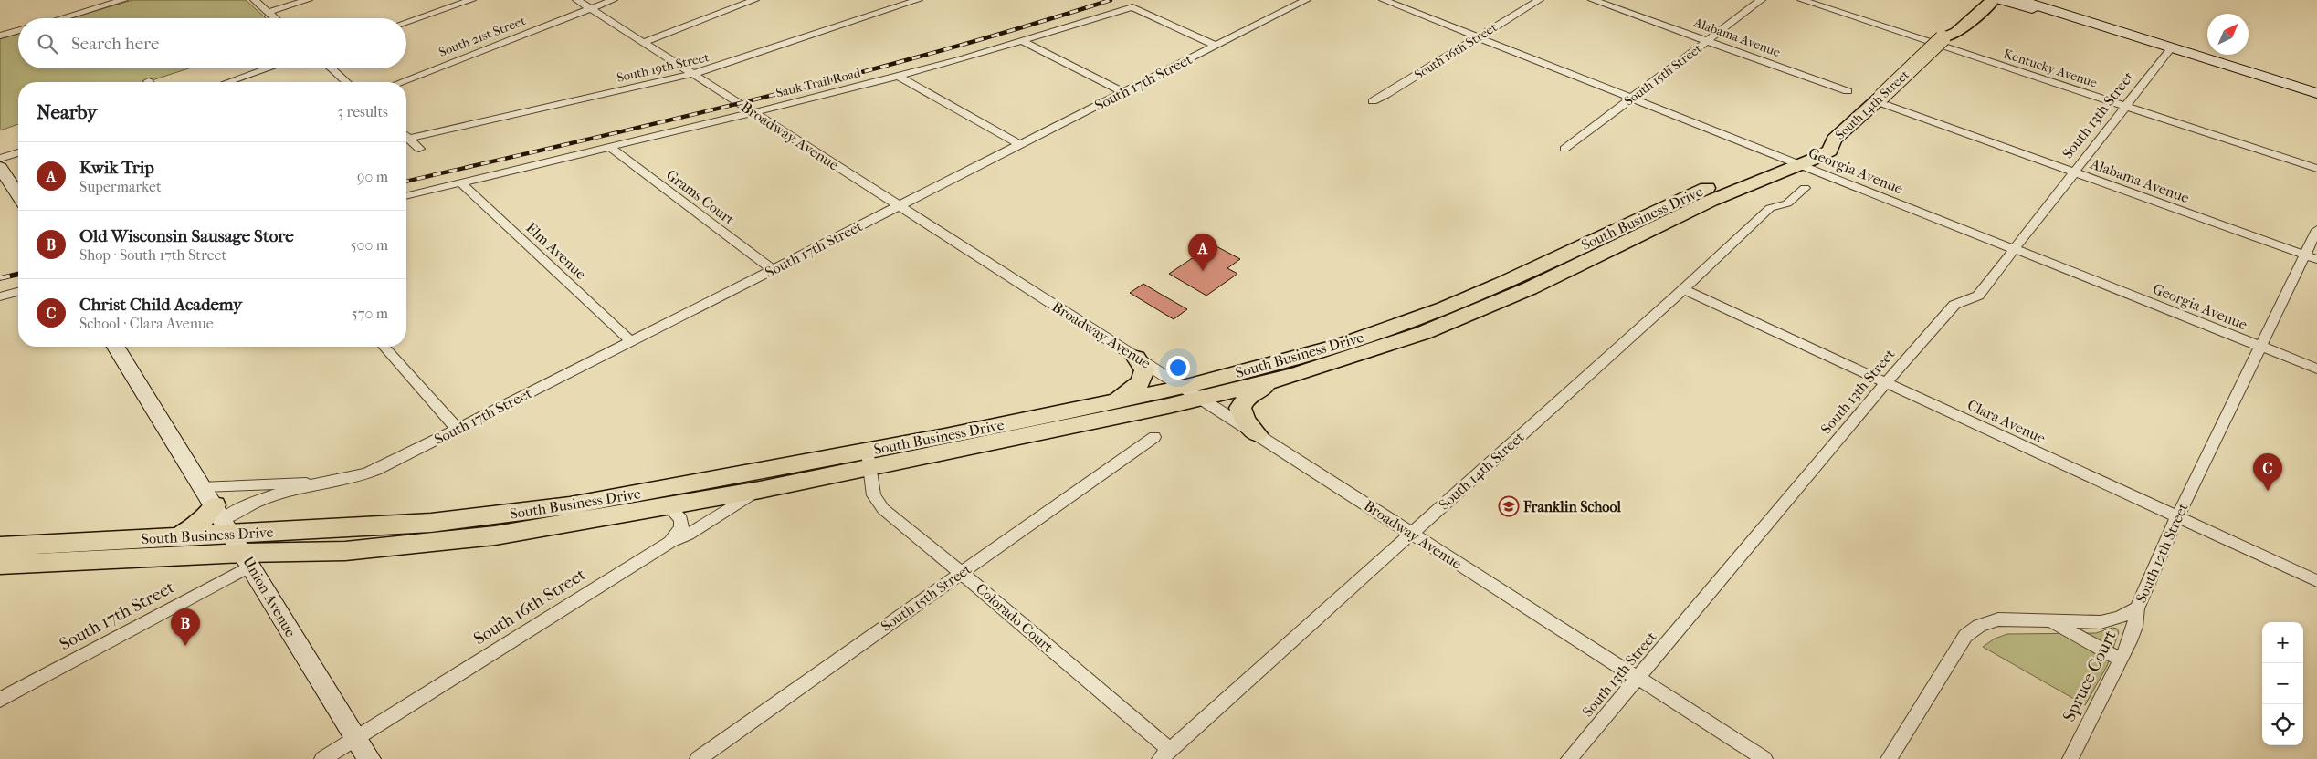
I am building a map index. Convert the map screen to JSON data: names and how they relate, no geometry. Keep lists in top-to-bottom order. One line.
{"streets":{"main road":["South 14th Street","South Business Drive"],"street":["South 21st Street","Alabama Avenue","South 16th Street","South 19th Street","Kentucky Avenue","South 15th Street","South 17th Street","Sauk Trail Road","South 13th Street","Broadway Avenue","Georgia Avenue","Grams Court","Elm Avenue","Clara Avenue","South 12th Street","Union Avenue","Colorado Court","Spruce Court"]},"crossings":[["South 21st Street","Broadway Avenue"],["Alabama Avenue","South 15th Street"],["Alabama Avenue","South 14th Street"],["Alabama Avenue","South 13th Street"],["Alabama Avenue","South 12th Street"],["South 16th Street","Georgia Avenue"],["South 16th Street","South Business Drive"],["South 16th Street","Union Avenue"],["South 19th Street","Broadway Avenue"],["Kentucky Avenue","South 13th Street"],["South 15th Street","Georgia Avenue"],["South 15th Street","Colorado Court"],["South 17th Street","Sauk Trail Road"],["South 17th Street","Broadway Avenue"],["South 17th Street","Grams Court"],["South 17th Street","South Business Drive"],["South 17th Street","Elm Avenue"],["South 17th Street","Union Avenue"],["Sauk Trail Road","Broadway Avenue"],["Sauk Trail Road","Grams Court"],["Sauk Trail Road","Elm Avenue"],["South 14th Street","Broadway Avenue"],["South 14th Street","Georgia Avenue"],["South 14th Street","South Business Drive"],["South 14th Street","Clara Avenue"],["South 14th Street","Colorado Court"],["South 13th Street","Broadway Avenue"],["South 13th Street","Georgia Avenue"],["South 13th Street","Clara Avenue"],["Broadway Avenue","South Business Drive"],["Georgia Avenue","South Business Drive"],["Georgia Avenue","South 12th Street"],["South Business Drive","Union Avenue"],["South Business Drive","Colorado Court"],["Clara Avenue","South 12th Street"],["South 12th Street","Spruce Court"]],"places":{"school or university":["Franklin School"]},"north":"top right","page":{"search":"Search here","heading":["Nearby","3 results"],"list":[{"mark":"A","name":"Kwik Trip","note":"Supermarket","value":"90 m"},{"mark":"B","name":"Old Wisconsin Sausage Store","note":"Shop · South 17th Street","value":"500 m"},{"mark":"C","name":"Christ Child Academy","note":"School · Clara Avenue","value":"570 m"}],"pins":["A","C","B"],"map_buttons":["+","−"]}}
